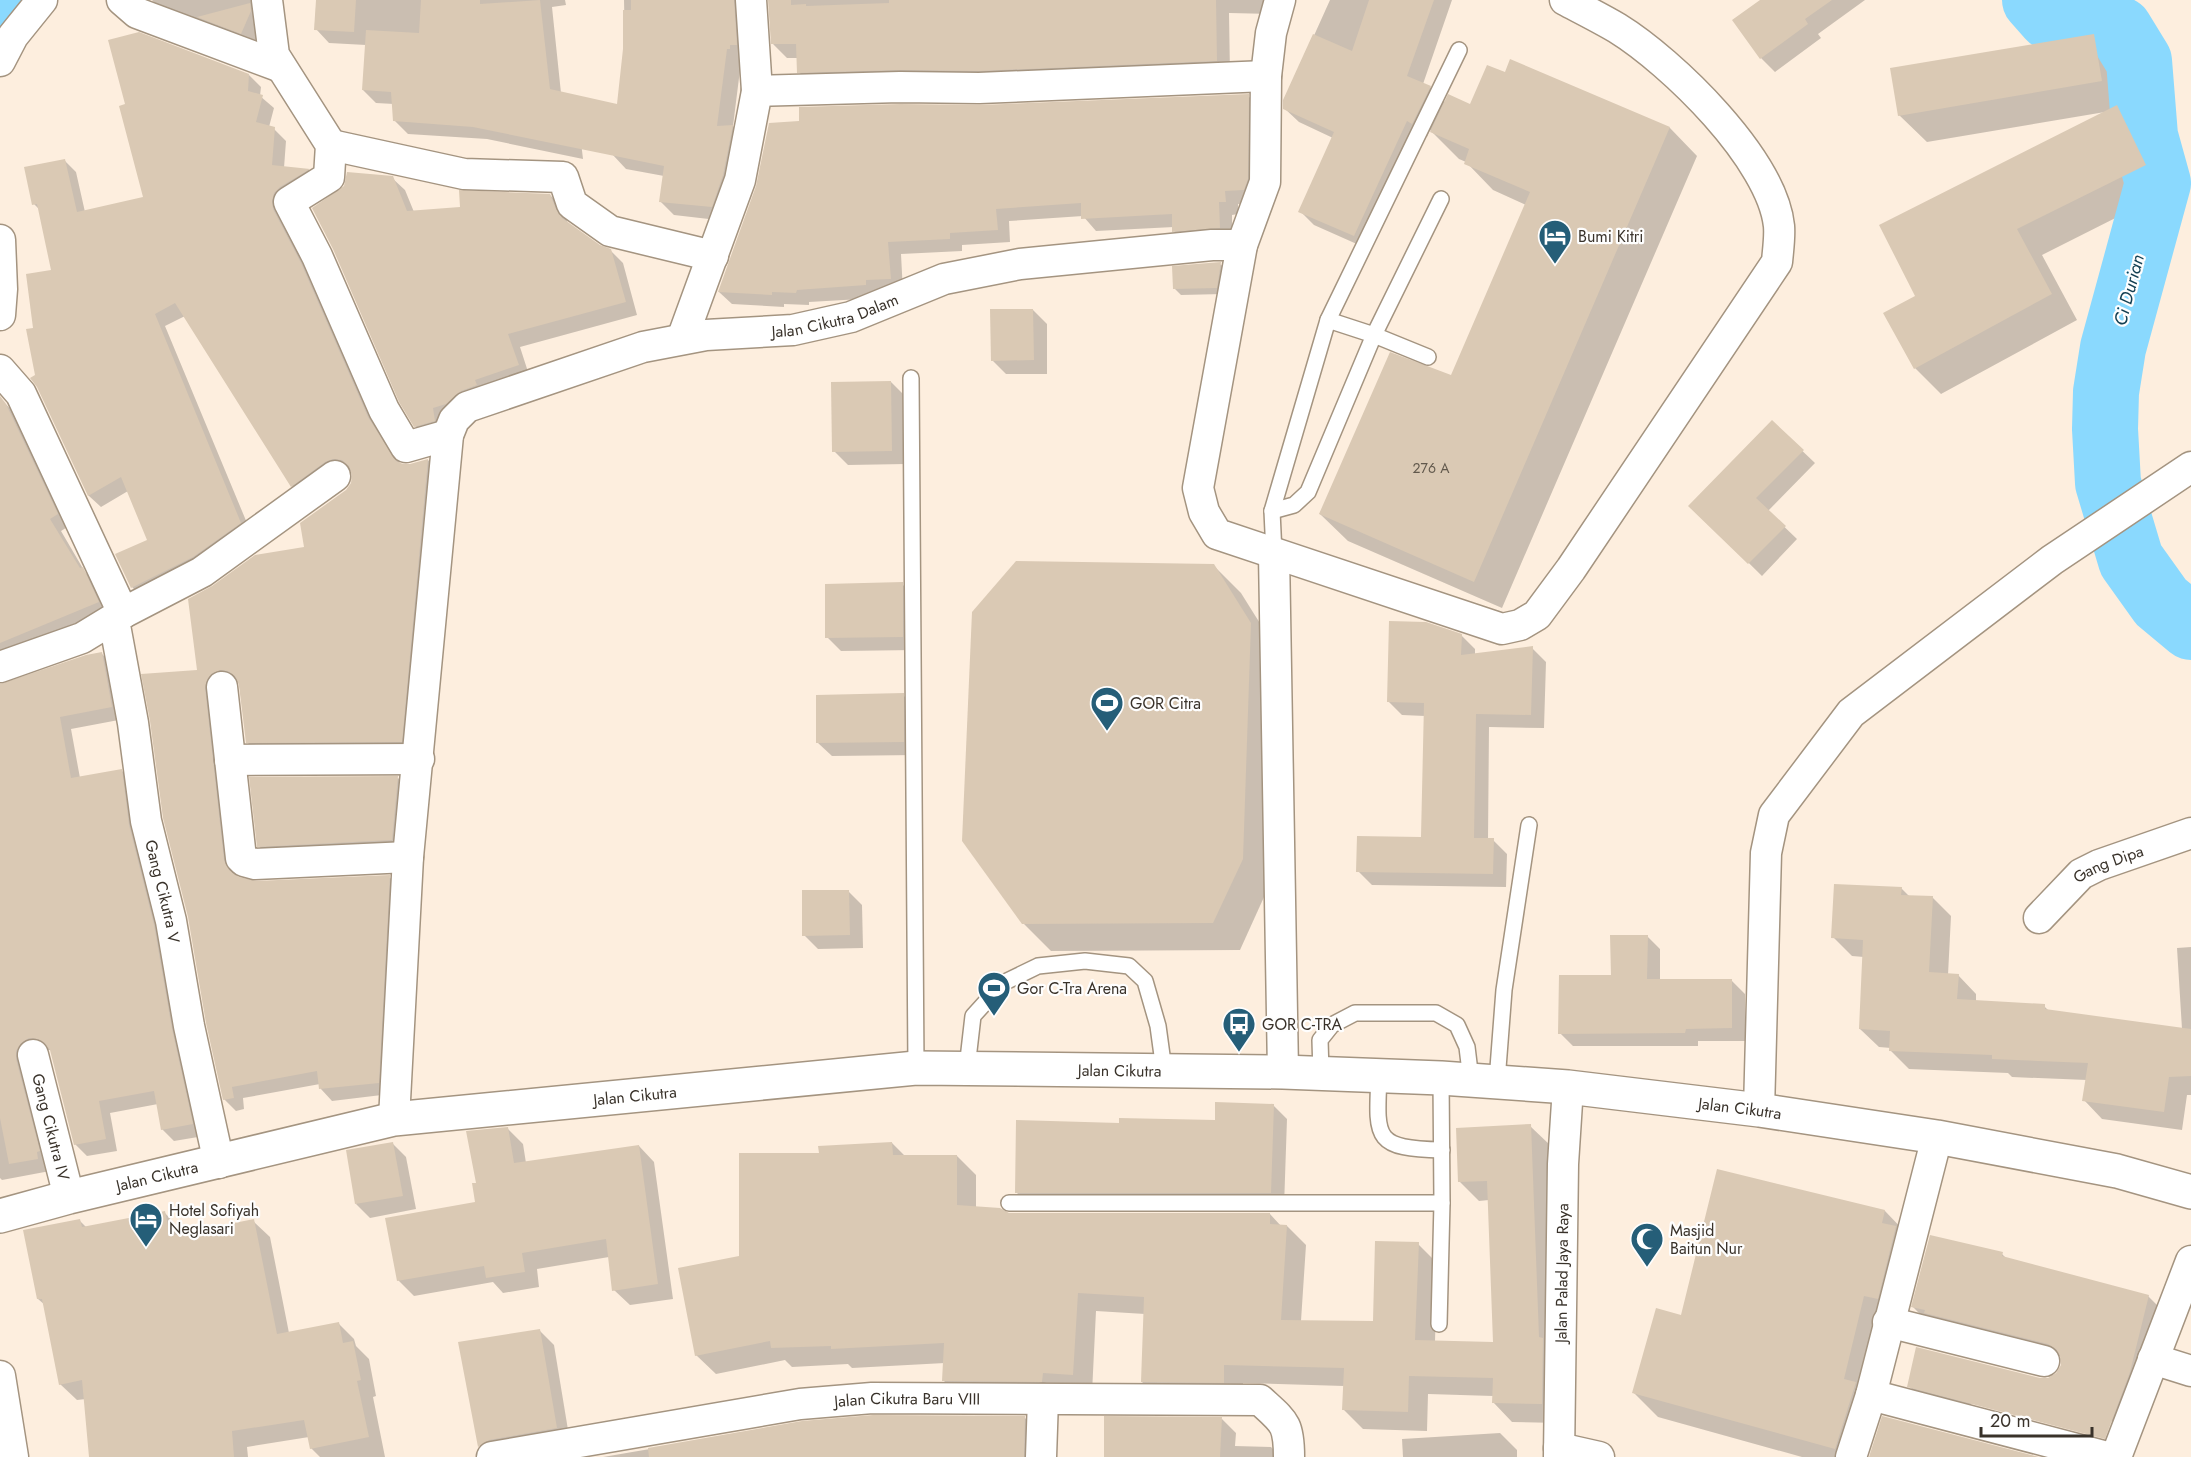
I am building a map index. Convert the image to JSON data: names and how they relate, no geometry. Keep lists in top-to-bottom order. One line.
{"streets":{"main road":["Jalan Cikutra"],"street":["Jalan Cikutra Dalam","Gang Dipa","Gang Cikutra V","Gang Cikutra IV","Jalan Palad Jaya Raya","Jalan Cikutra Baru VIII"]},"crossings":[["Gang Cikutra V","Jalan Cikutra"],["Jalan Cikutra","Gang Cikutra IV"],["Jalan Cikutra","Jalan Palad Jaya Raya"]],"water":["Ci Durian"],"places":{"hotel":["Bumi Kitri","Hotel Sofiyah Neglasari"],"sports":["GOR Citra","Gor C-Tra Arena"],"bus stop":["GOR C-TRA"],"mosque":["Masjid Baitun Nur"]},"house_numbers":["276 A"],"scale_bar":"20 m"}
